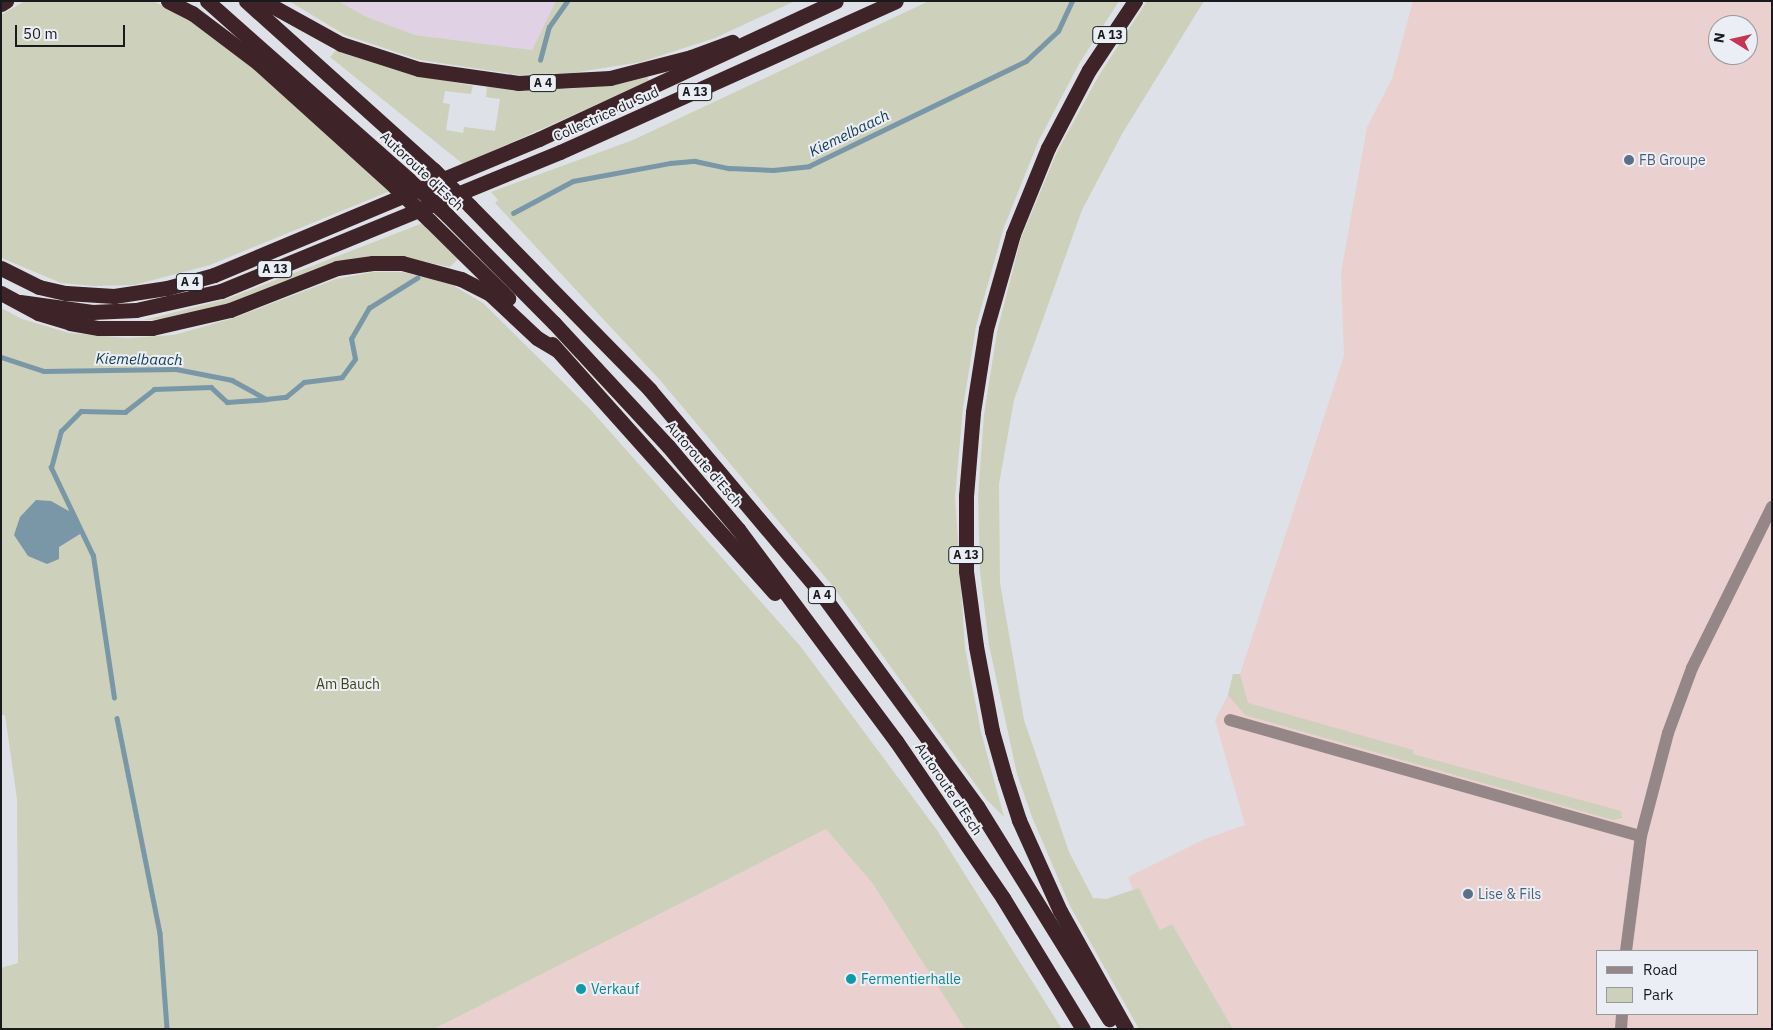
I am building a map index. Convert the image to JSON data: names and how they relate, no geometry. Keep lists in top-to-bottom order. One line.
{"streets":{"highway":["A 13","A 4","Collectrice du Sud","Autoroute d'Esch"]},"crossings":[["A 4","Collectrice du Sud"],["A 4","Autoroute d'Esch"]],"water":["Kiemelbaach"],"parks":["Am Bauch"],"places":["FB Groupe","Lise & Fils","Fermentierhalle","Verkauf"],"legend":["Road","Park"],"scale_bar":"50 m","north":"left"}
